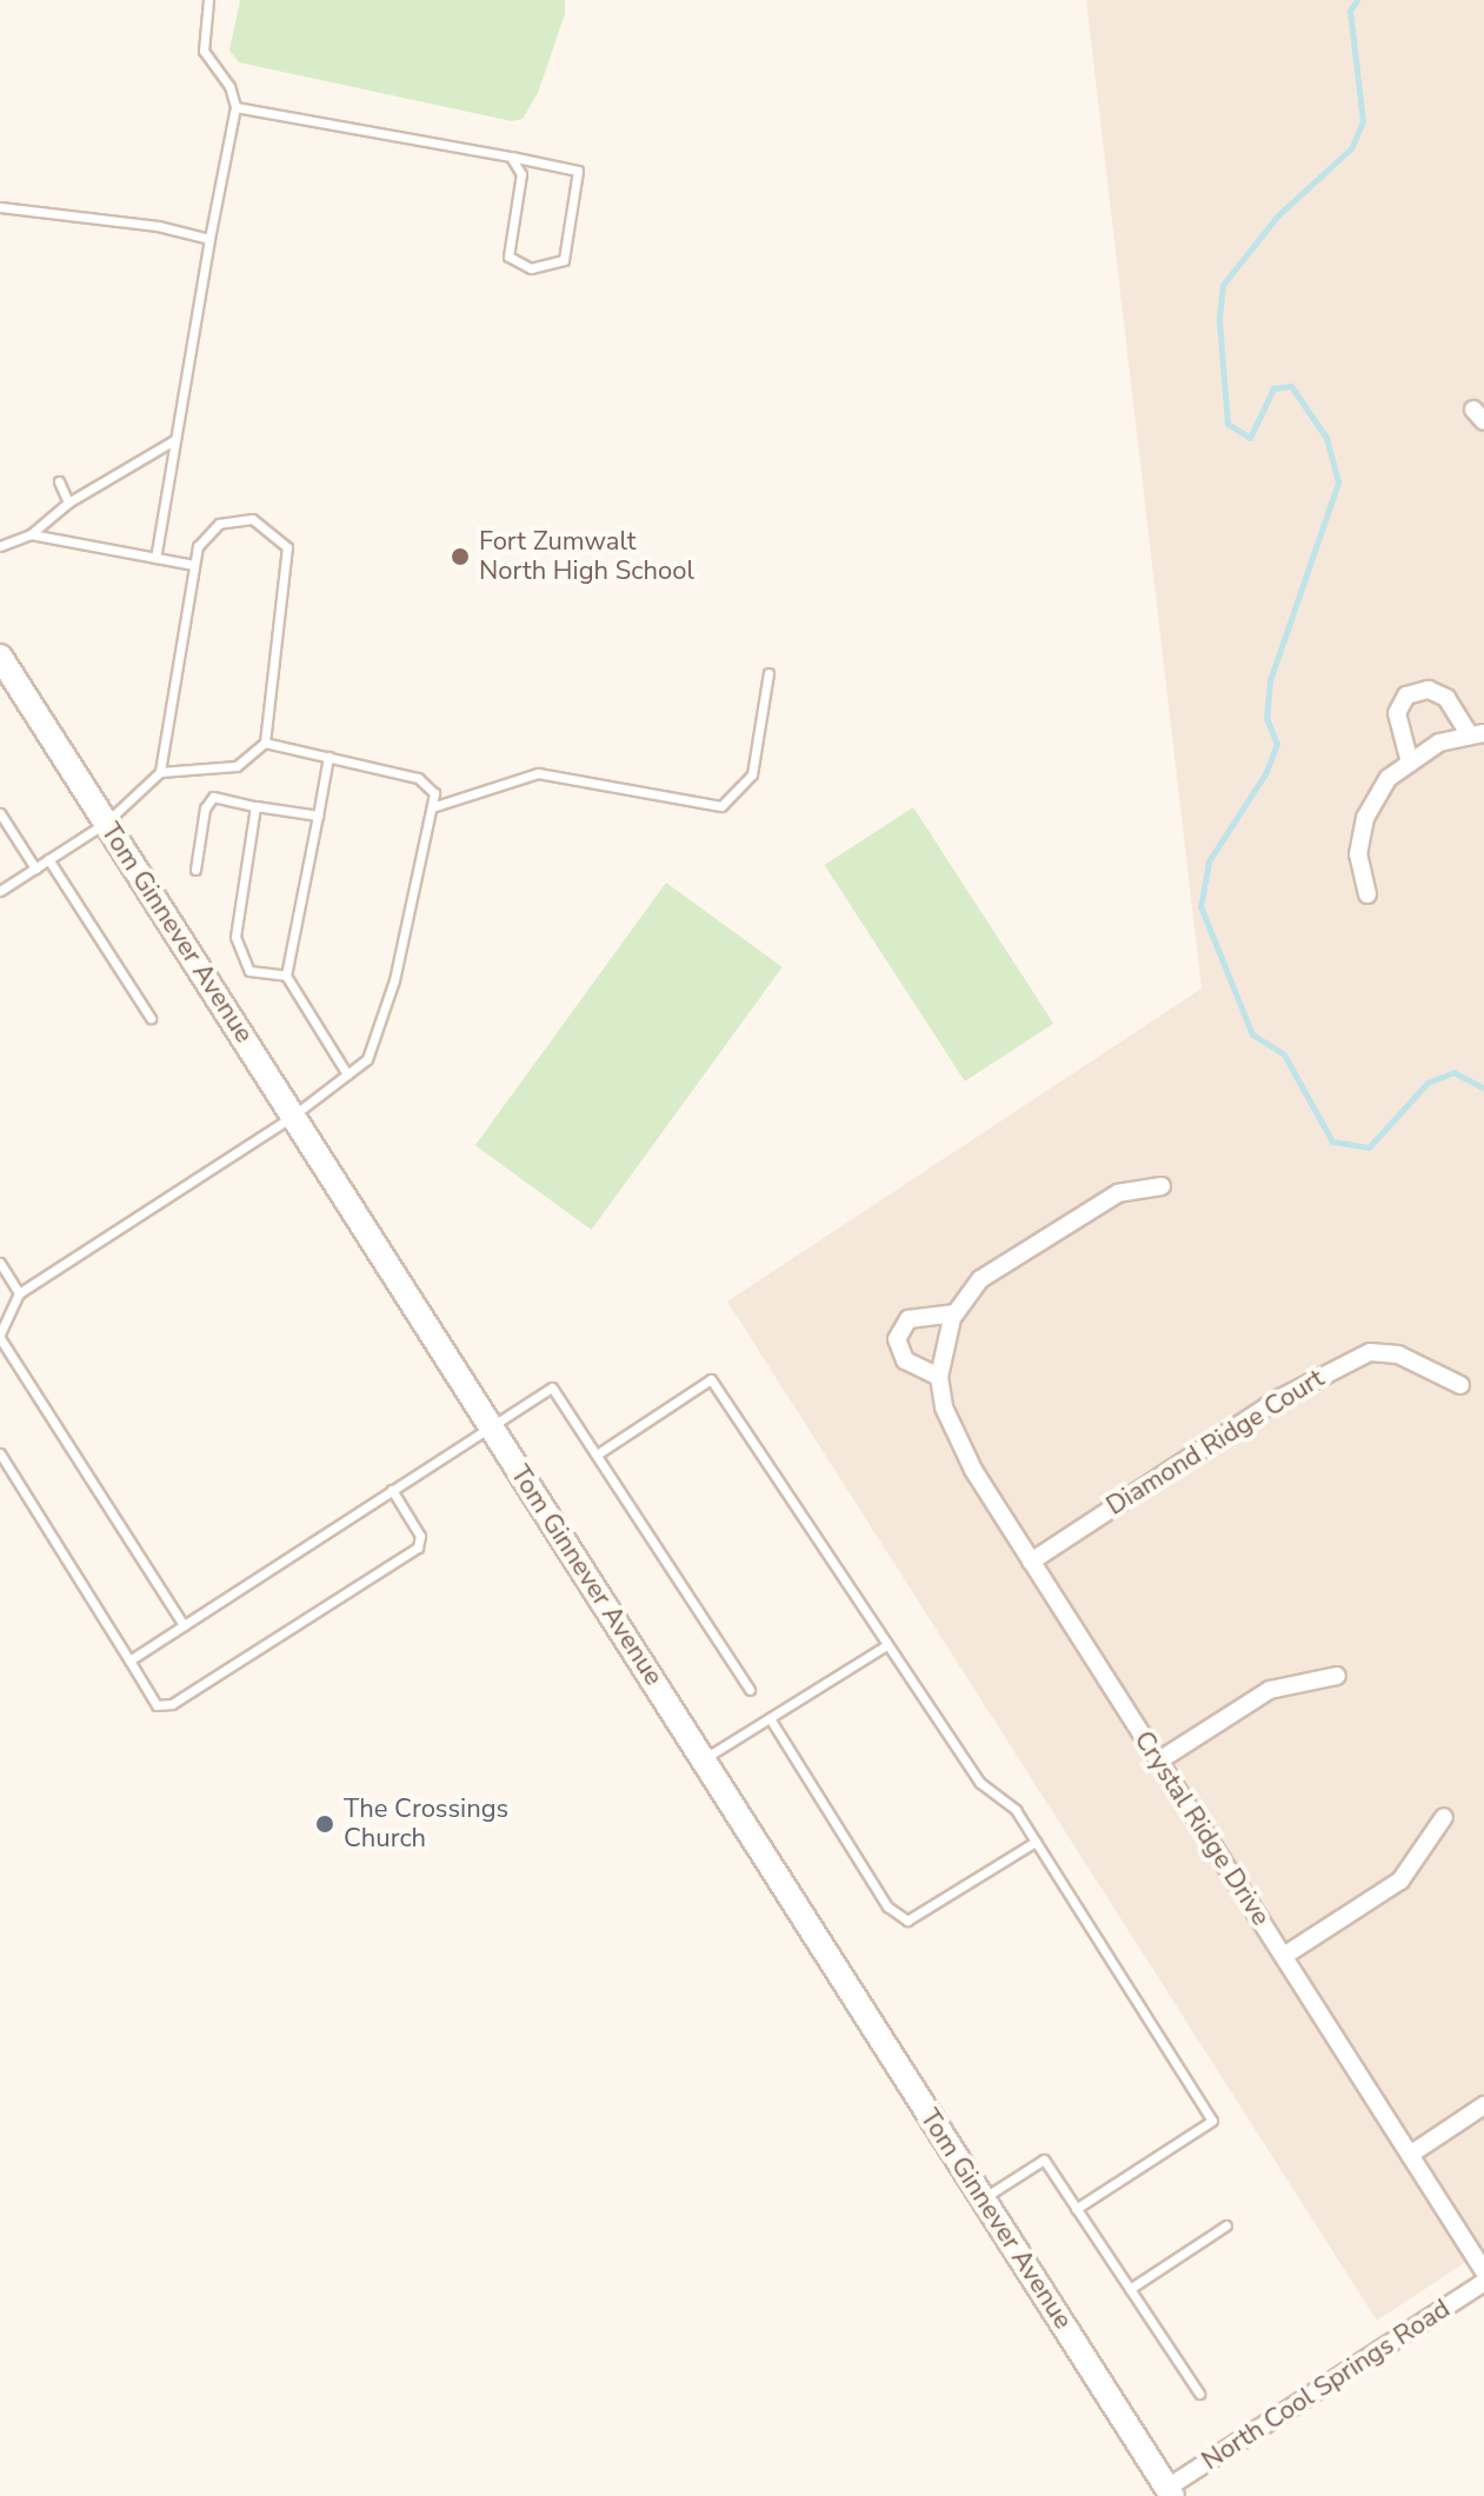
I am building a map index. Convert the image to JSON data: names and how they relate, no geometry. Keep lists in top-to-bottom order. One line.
{"streets":{"main road":["Tom Ginnever Avenue"],"street":["Diamond Ridge Court","Crystal Ridge Drive","North Cool Springs Road"]},"crossings":[["Tom Ginnever Avenue","North Cool Springs Road"],["Diamond Ridge Court","Crystal Ridge Drive"]],"places":["Fort Zumwalt North High School","The Crossings Church"]}
